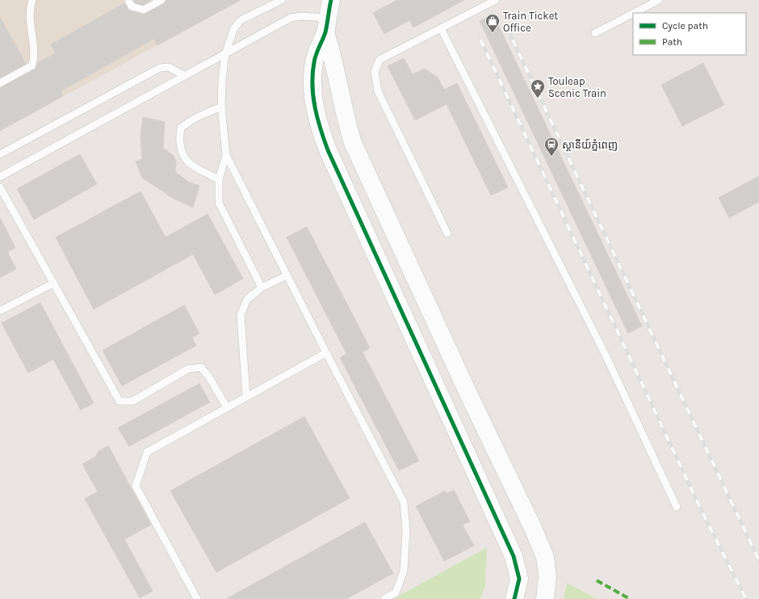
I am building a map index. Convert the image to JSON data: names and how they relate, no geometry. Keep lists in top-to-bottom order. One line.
{"places":{"shop":["Train Ticket Office"],"place":["Touleap Scenic Train"],"station":["ស្ថានីយ៍ភ្នំពេញ"]},"legend":["Cycle path","Path"]}
